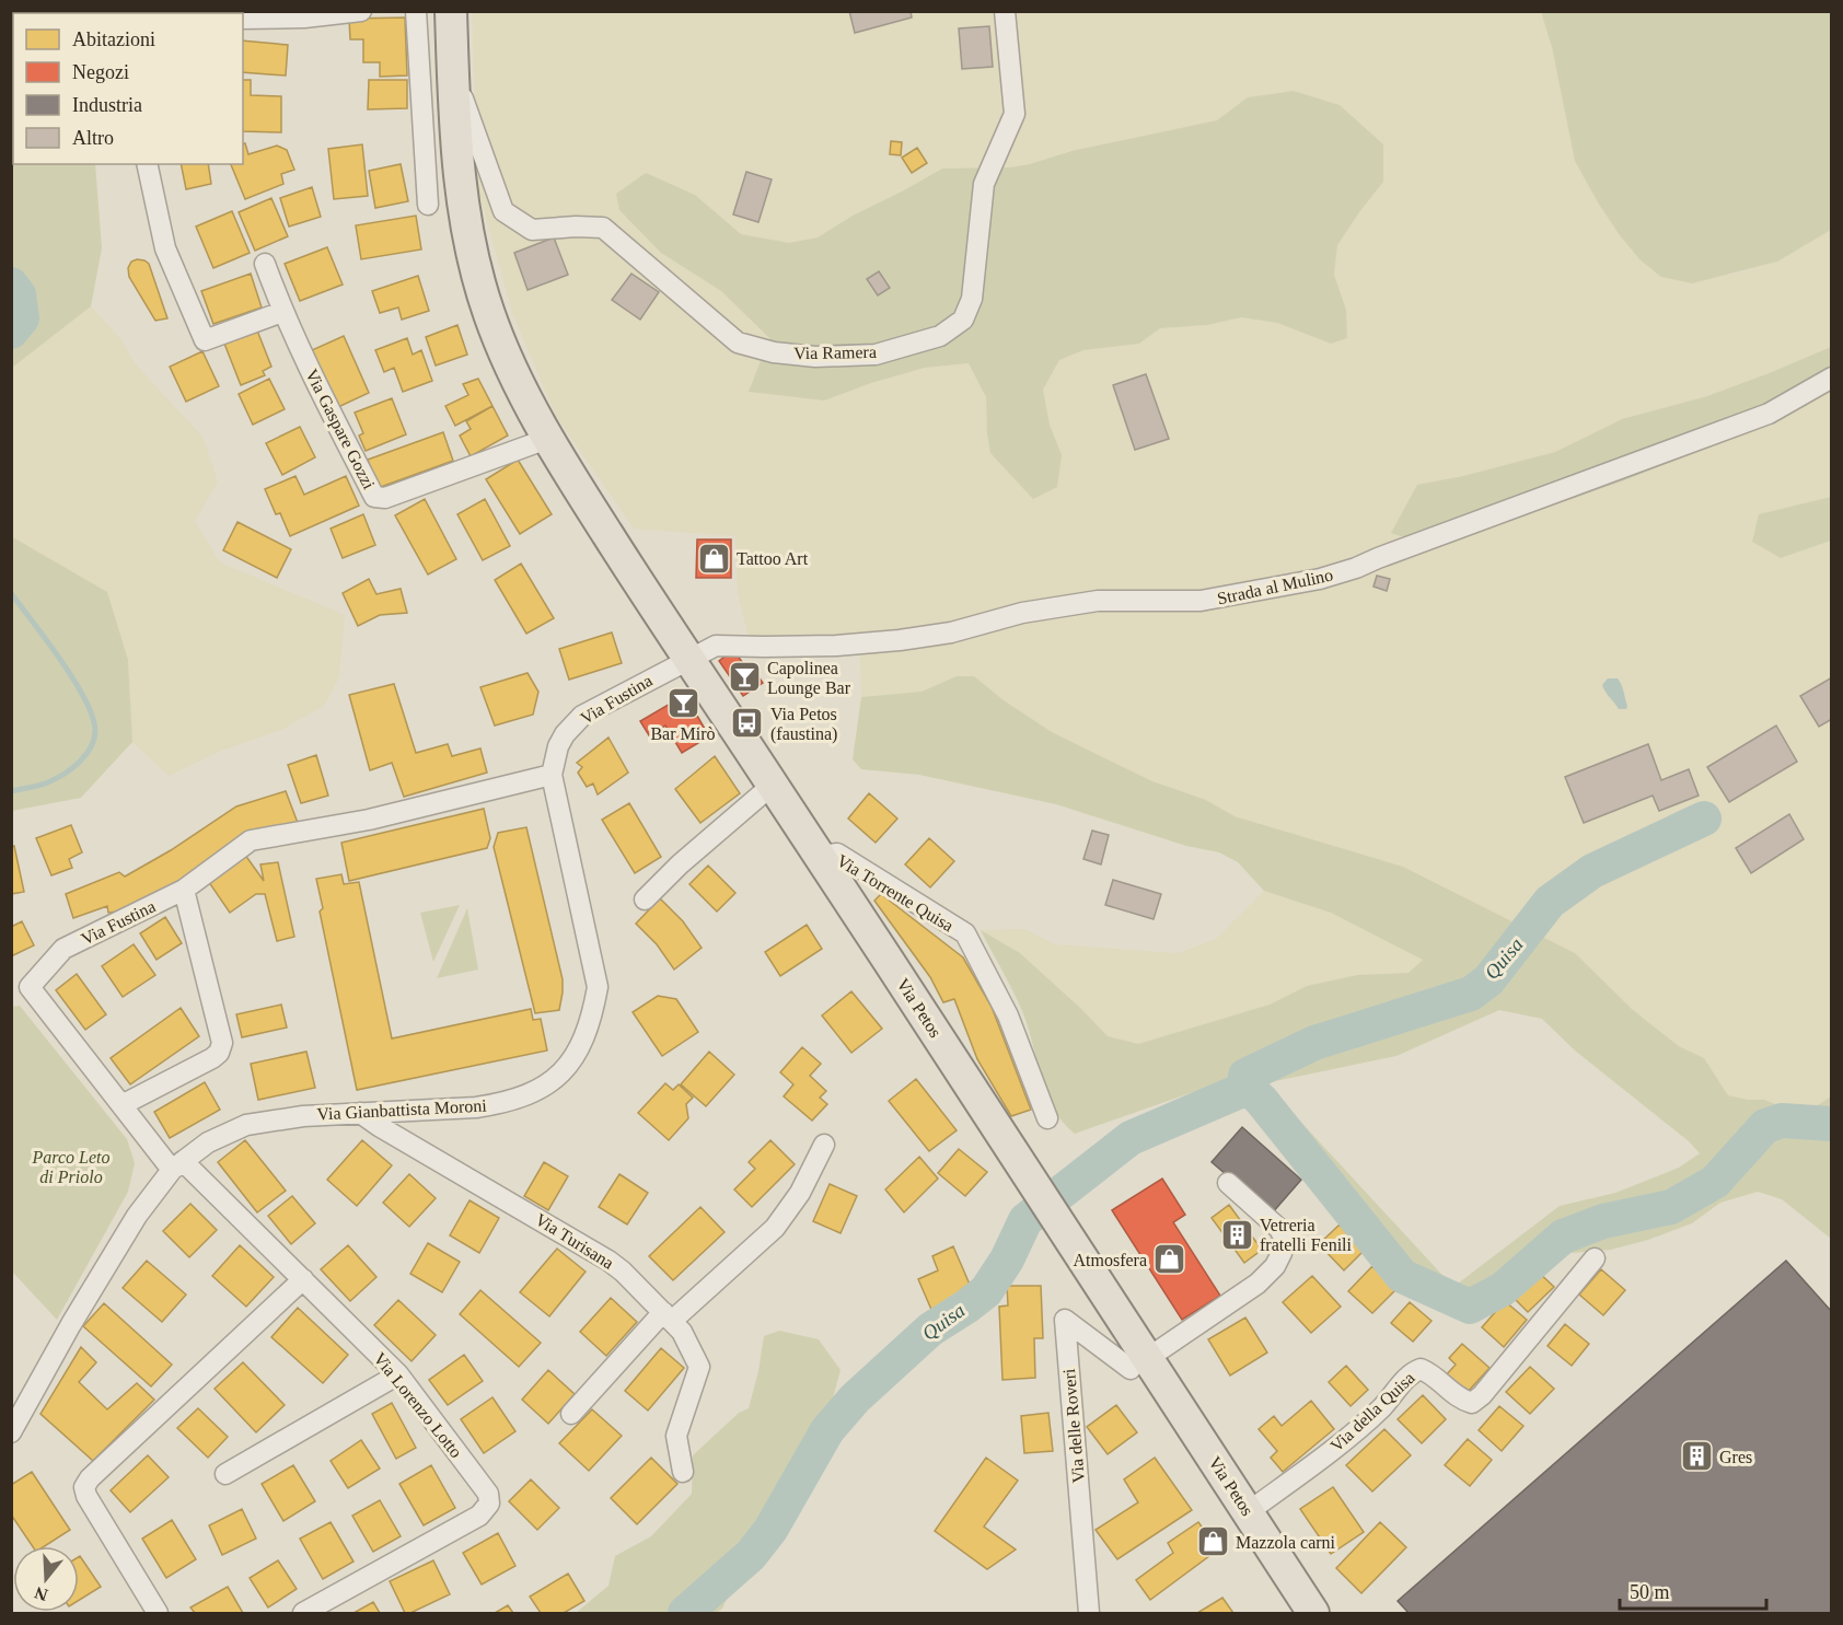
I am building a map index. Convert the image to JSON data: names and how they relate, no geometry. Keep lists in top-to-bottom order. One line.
{"streets":{"main road":["Via Ramera","Via Petos"],"street":["Via Gaspare Gozzi","Strada al Mulino","Via Fustina","Via Torrente Quisa","Via Gianbattista Moroni","Via Turisana","Via Lorenzo Lotto","Via della Quisa","Via delle Roveri"]},"crossings":[["Via Ramera","Via Gaspare Gozzi"],["Via Ramera","Strada al Mulino"],["Via Ramera","Via Fustina"],["Via Ramera","Via Petos"],["Strada al Mulino","Via Fustina"],["Strada al Mulino","Via Petos"],["Via Fustina","Via Petos"],["Via Fustina","Via Gianbattista Moroni"],["Via Fustina","Via Lorenzo Lotto"],["Via Torrente Quisa","Via Petos"],["Via Petos","Via della Quisa"],["Via Petos","Via delle Roveri"],["Via Gianbattista Moroni","Via Turisana"],["Via Gianbattista Moroni","Via Lorenzo Lotto"]],"water":["Quisa"],"parks":["Parco Leto di Priolo"],"places":{"shop":["Tattoo Art","Atmosfera","Mazzola carni"],"bar":["Capolinea Lounge Bar","Bar Mirò"],"bus stop":["Via Petos (faustina)"],"building":["Vetreria fratelli Fenili","Gres"]},"legend":["Abitazioni","Negozi","Industria","Altro"],"scale_bar":"50 m","north":"bottom"}
